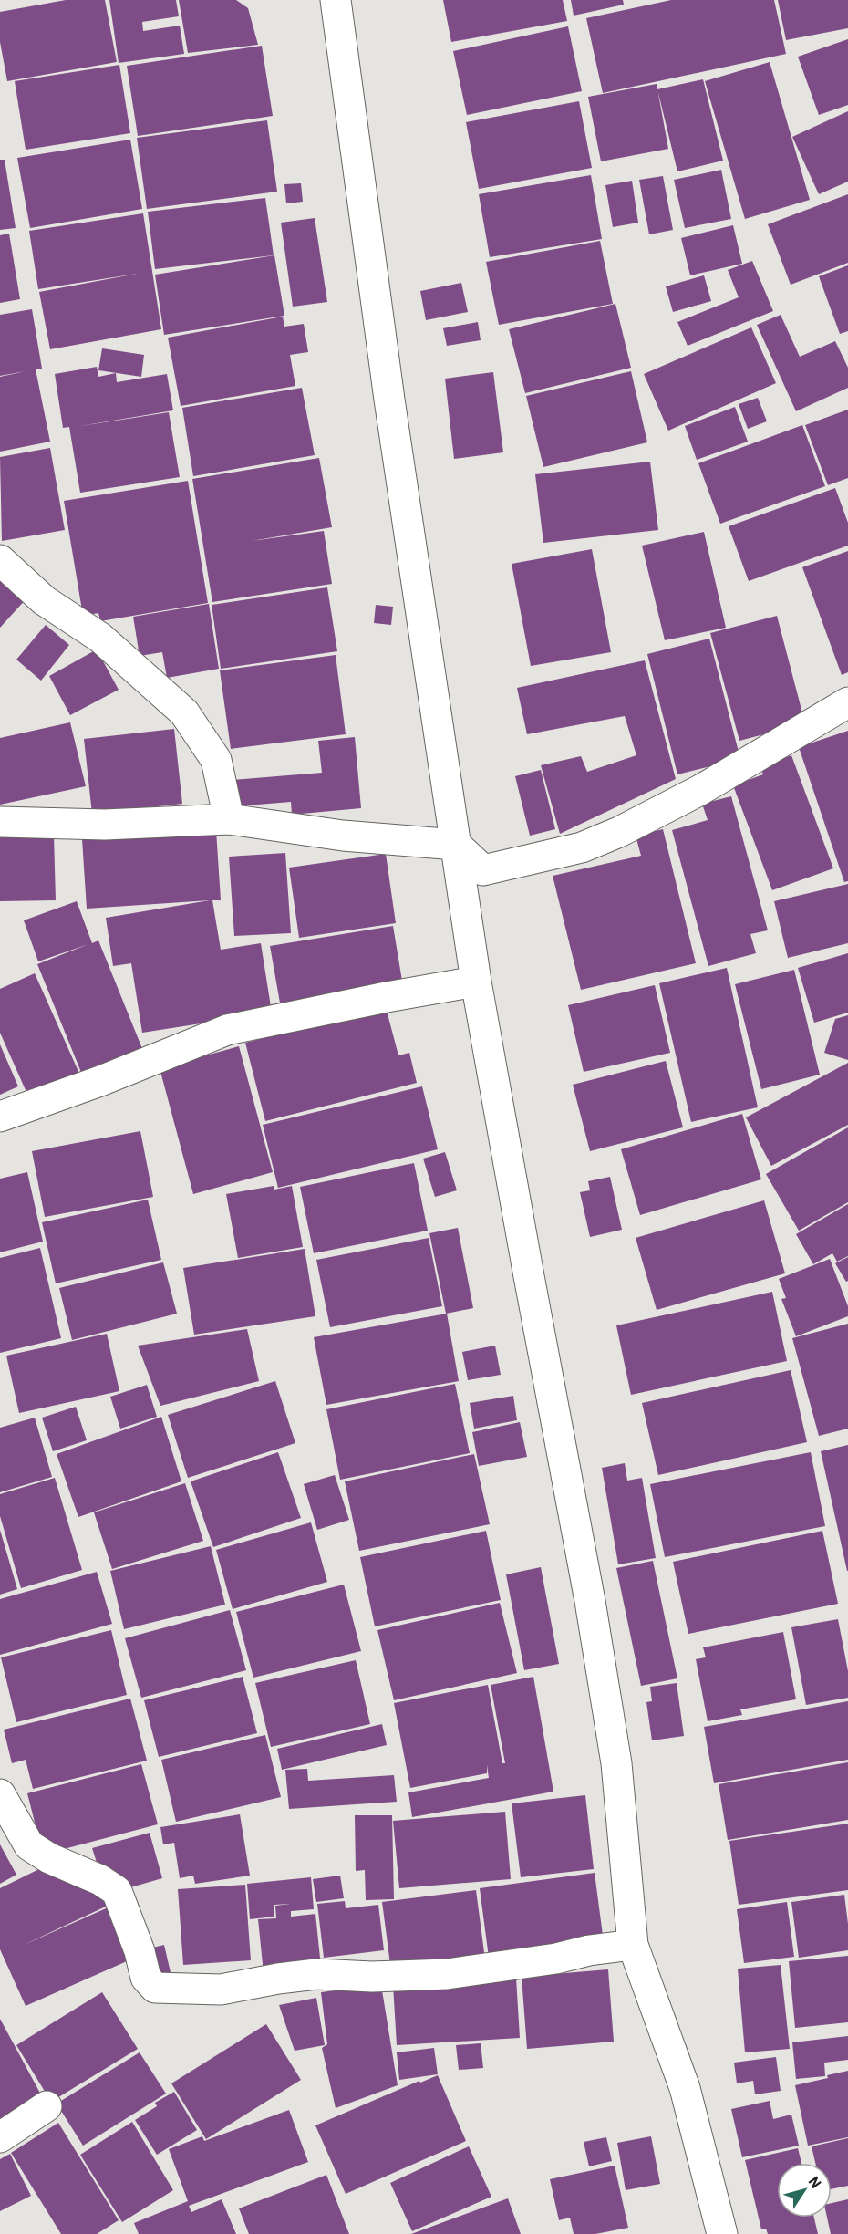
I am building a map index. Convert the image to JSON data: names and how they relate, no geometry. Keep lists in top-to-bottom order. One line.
{"north":"top right"}
